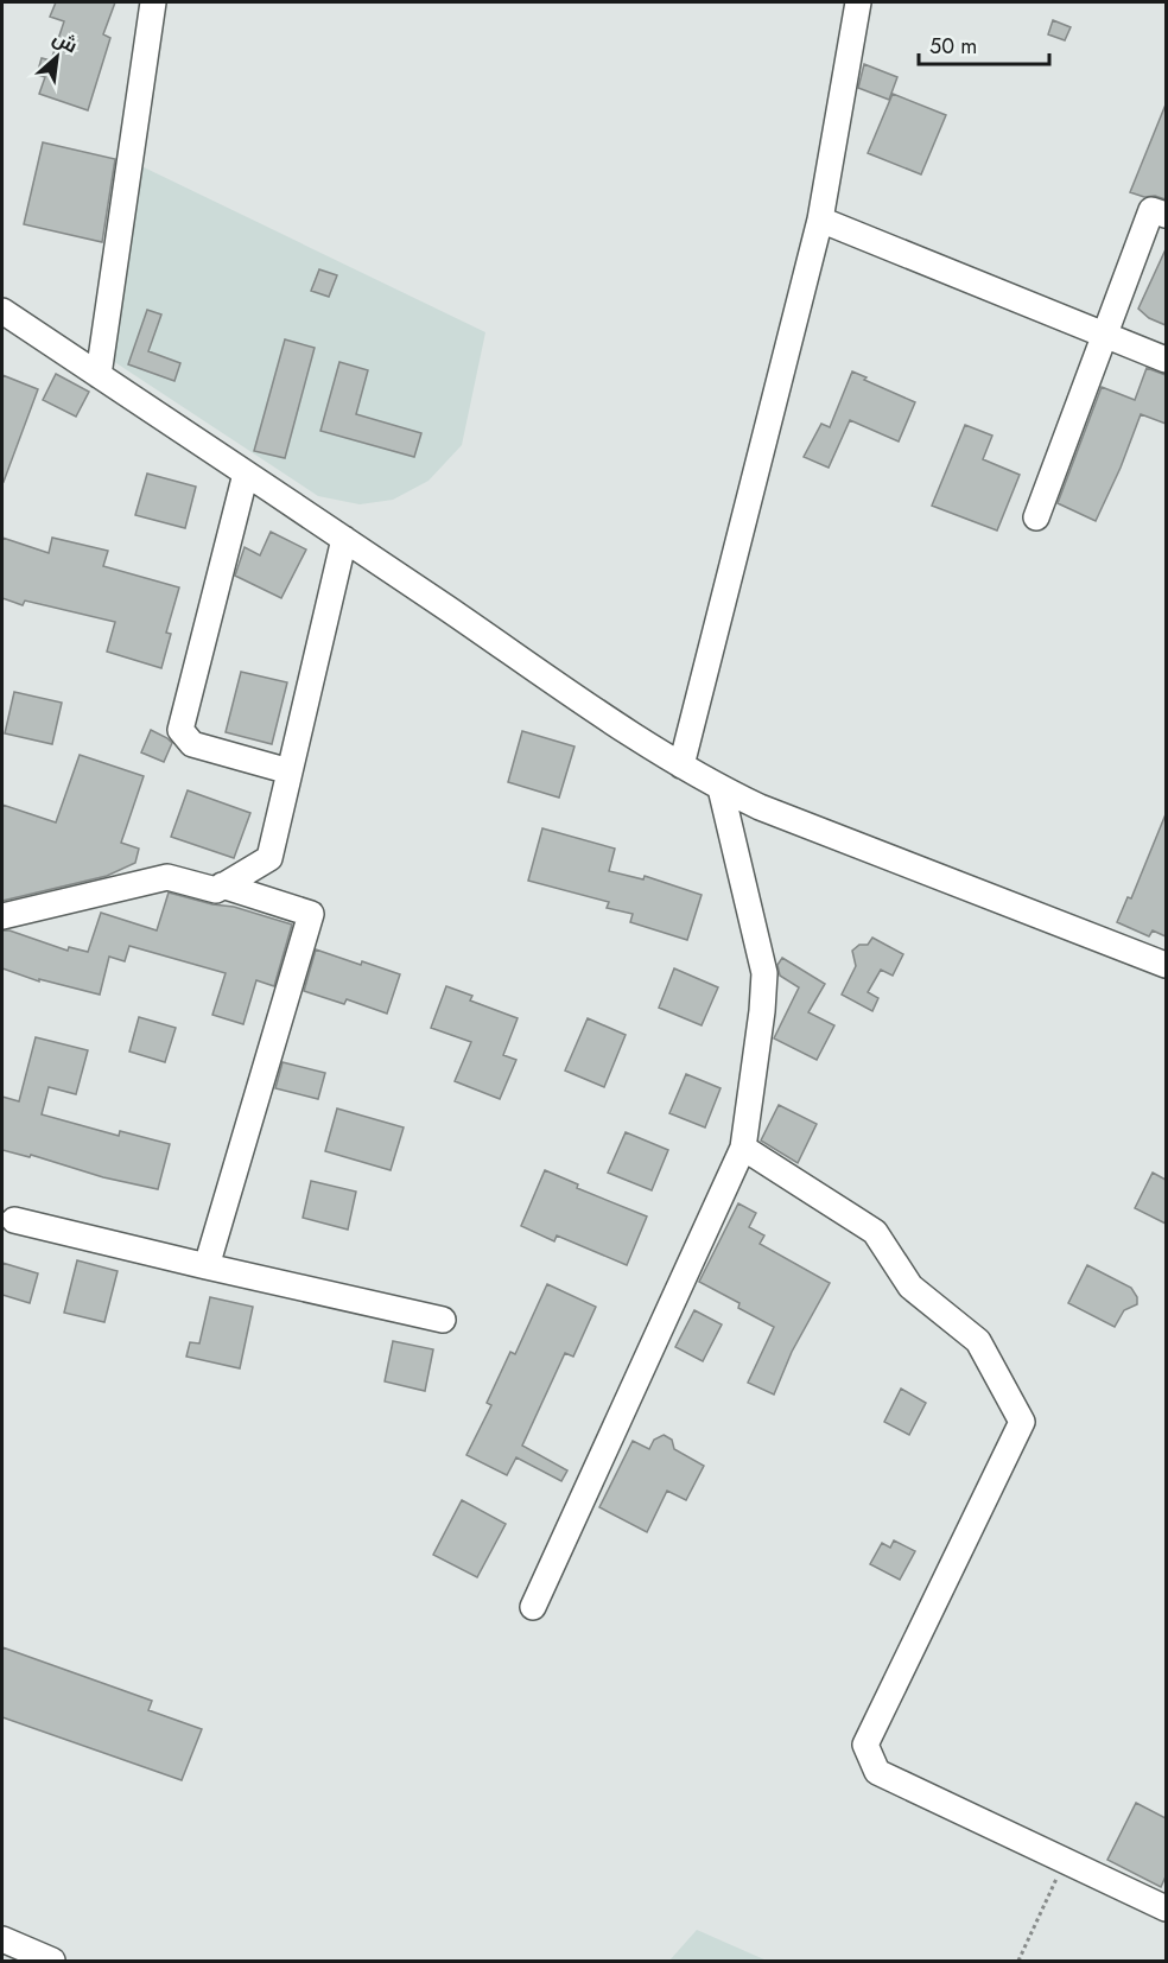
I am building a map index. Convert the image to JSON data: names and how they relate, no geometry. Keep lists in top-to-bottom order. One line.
{"scale_bar":"50 m","north":"top right"}
